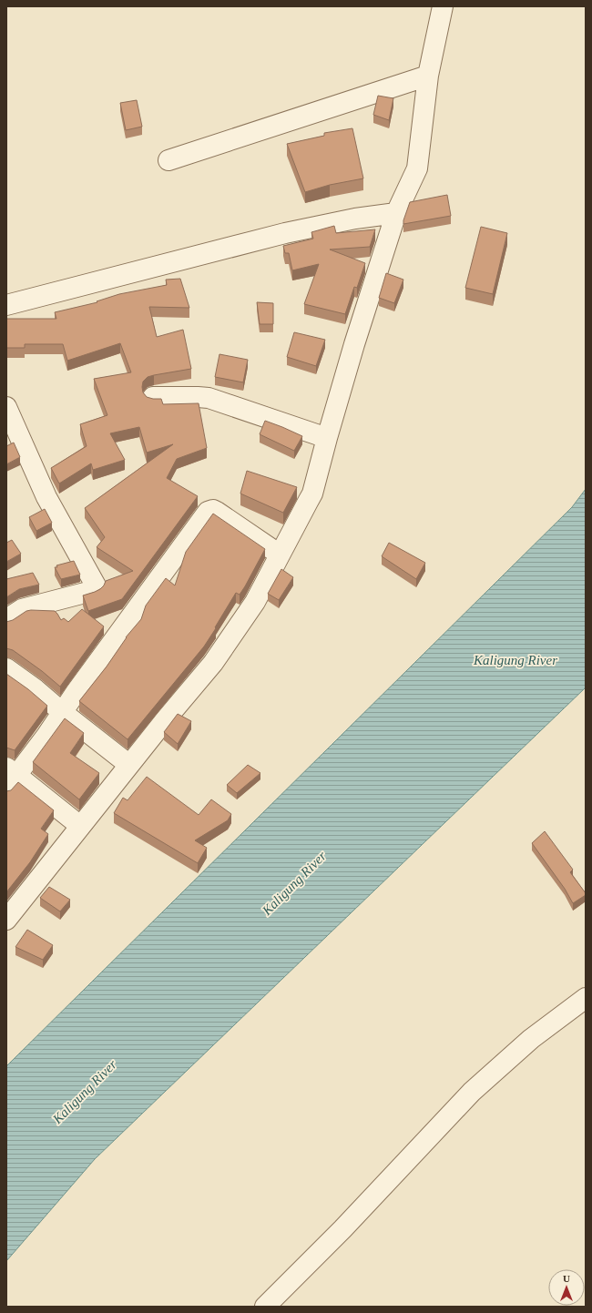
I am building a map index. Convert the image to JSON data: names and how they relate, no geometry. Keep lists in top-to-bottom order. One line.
{"water":["Kaligung River"],"north":"top"}
